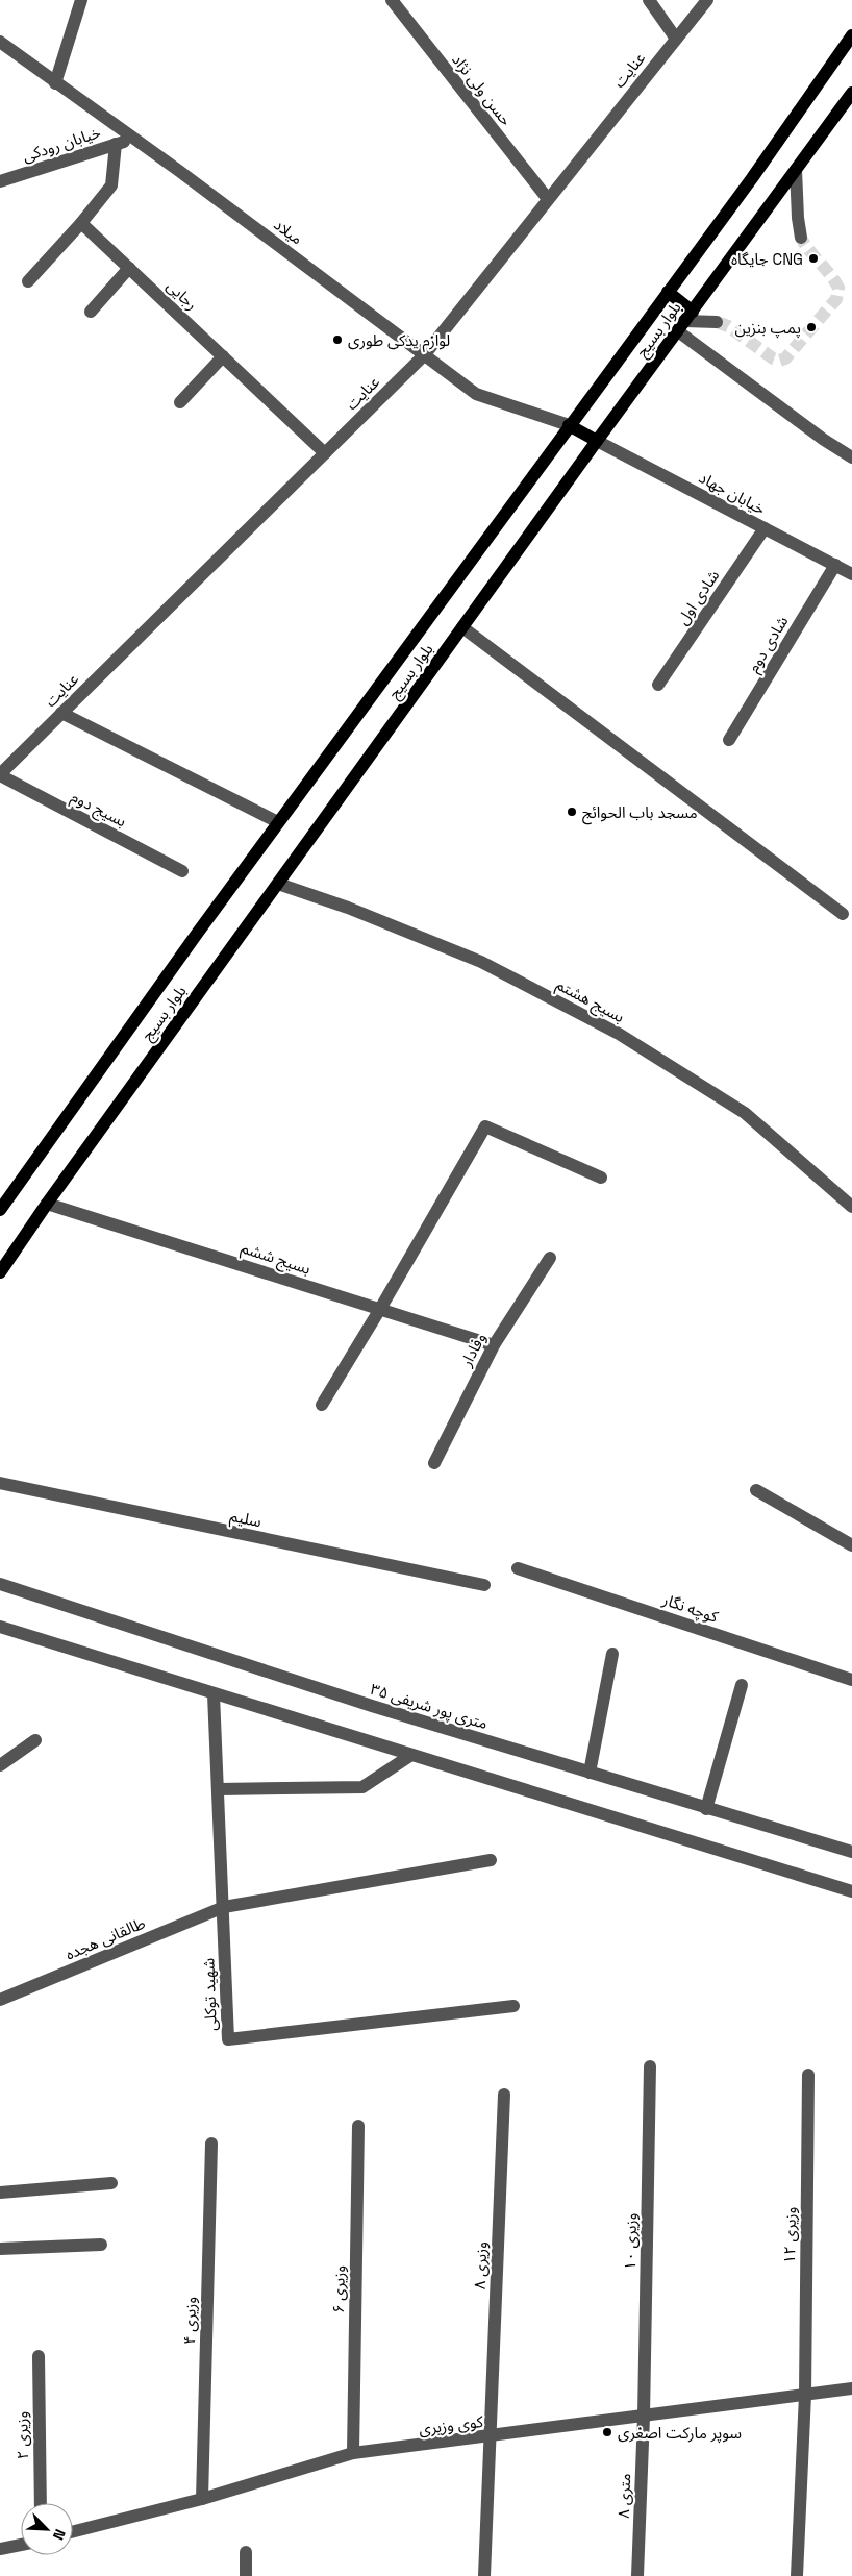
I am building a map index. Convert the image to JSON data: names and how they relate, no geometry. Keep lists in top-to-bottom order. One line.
{"streets":{"main road":["بلوار بسیج"],"street":["عنایت","حسن ولی نژاد","خیابان رودکی","میلاد","رجایی","خیابان جهاد","شادی اول","شادی دوم","بسيج دوم","بسیج هشتم","بسیج ششم","وفادار","سلیم","کوچه نگار","۳۵ متری پور شریفی","طالقانی هجده","شهید توکلی","وزيری ۱۲","وزیری ۱۰","وزیری ۸","وزیری ۶","وزیری ۴","کوی وزیری","وزیری ۲","متری ۸"]},"crossings":[["عنایت","حسن ولی نژاد"],["عنایت","میلاد"],["عنایت","رجایی"],["عنایت","بسيج دوم"],["خیابان رودکی","میلاد"],["میلاد","بلوار بسیج"],["بلوار بسیج","خیابان جهاد"],["بلوار بسیج","بسیج هشتم"],["بلوار بسیج","بسیج ششم"],["خیابان جهاد","شادی اول"],["خیابان جهاد","شادی دوم"],["بسیج ششم","وفادار"],["طالقانی هجده","شهید توکلی"],["وزيری ۱۲","کوی وزیری"],["وزیری ۱۰","کوی وزیری"],["وزیری ۱۰","متری ۸"],["وزیری ۸","کوی وزیری"],["وزیری ۶","کوی وزیری"],["وزیری ۴","کوی وزیری"],["کوی وزیری","متری ۸"]],"places":["جایگاه CNG","پمپ بنزین","لوازم یدکی طوری","مسجد باب الحوائج","سوپر مارکت اصغری"],"north":"bottom right"}
